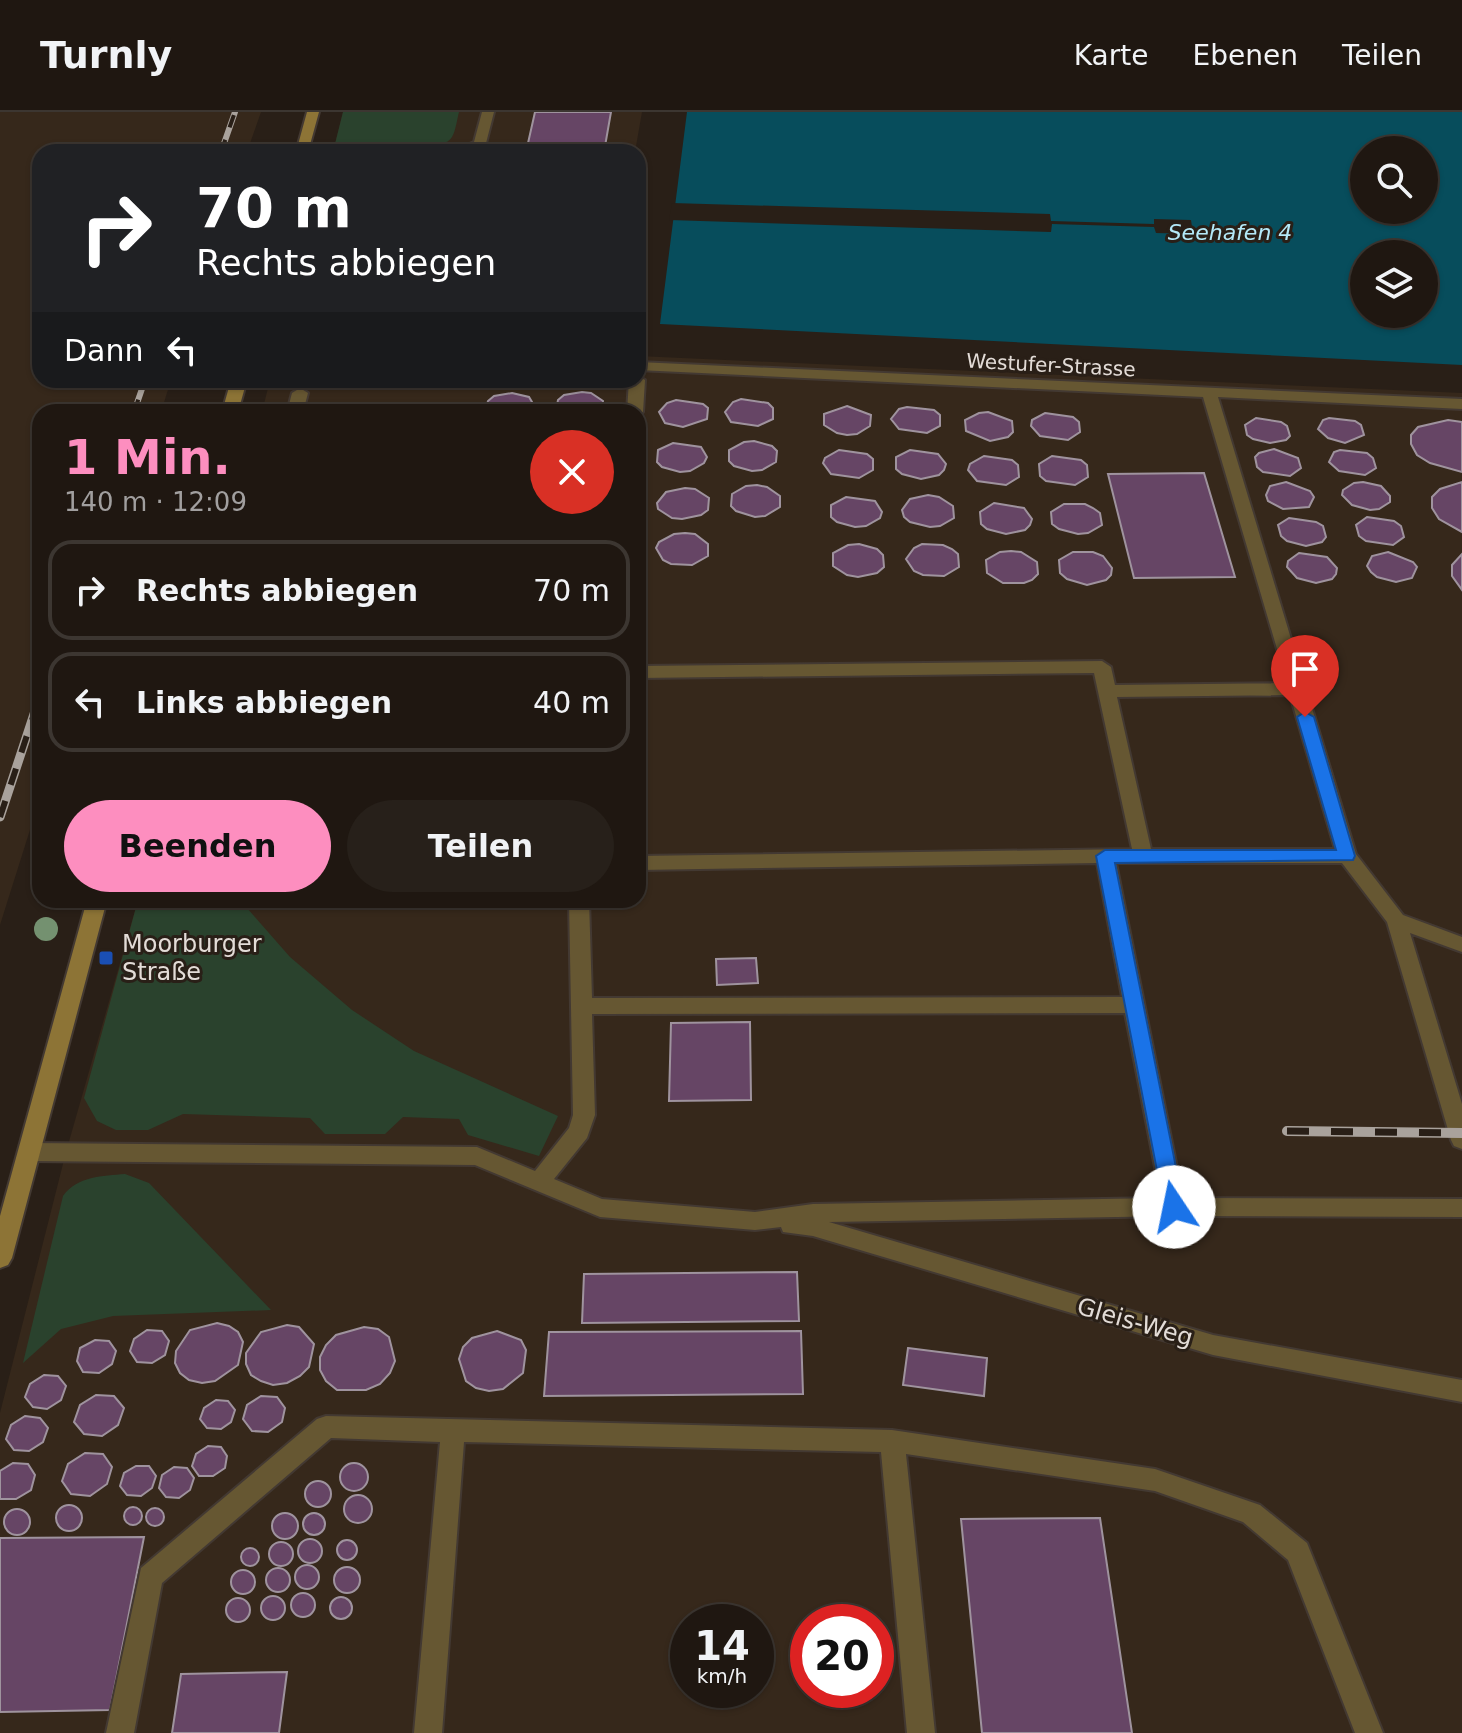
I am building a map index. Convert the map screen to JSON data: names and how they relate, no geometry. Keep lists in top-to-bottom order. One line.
{"streets":{"lane":["Westufer-Strasse","Gleis-Weg"]},"water":["Seehafen 4"],"places":{"transit":["Moorburger Straße"]},"page":{"header":"Turnly","nav":["Karte","Ebenen","Teilen"],"turn":["70 m","Rechts abbiegen"],"then":"Dann","heading":["1 Min.","140 m · 12:09"],"list":[{"name":"Rechts abbiegen","value":"70 m"},{"name":"Links abbiegen","value":"40 m"}],"buttons":["Beenden","Teilen"],"speed":"14 km/h","limit":"20"}}
